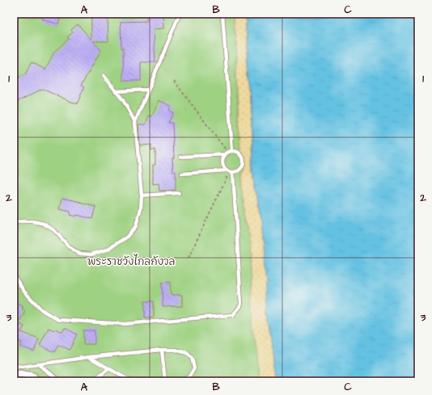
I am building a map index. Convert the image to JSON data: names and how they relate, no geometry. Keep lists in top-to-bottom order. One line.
{"parks":["พระราชวังไกลกังวล"],"grid":{"columns":["A","B","C"],"rows":["1","2","3"]}}
